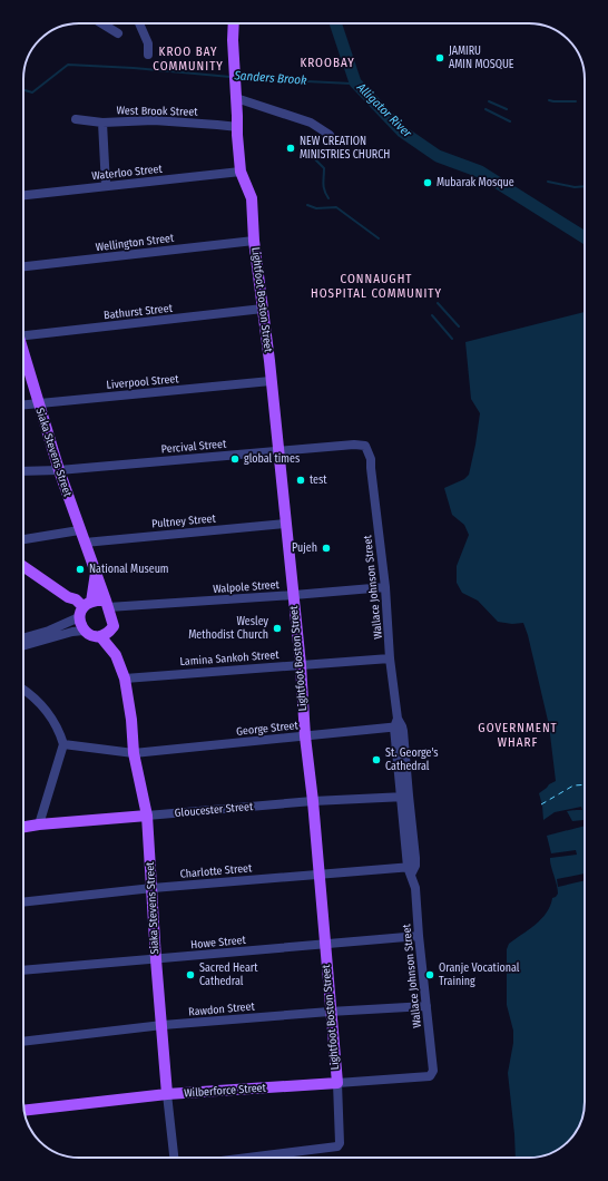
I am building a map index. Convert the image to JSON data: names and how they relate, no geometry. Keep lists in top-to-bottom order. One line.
{"streets":{"main road":["Lightfoot Boston Street","Siaka Stevens Street","Gloucester Street","Wilberforce Street"],"street":["West Brook Street","Waterloo Street","Wellington Street","Bathurst Street","Liverpool Street","Percival Street","Pultney Street","Walpole Street","Wallace Johnson Street","Lamina Sankoh Street","George Street","Charlotte Street","Howe Street","Rawdon Street"]},"crossings":[["West Brook Street","Lightfoot Boston Street"],["Waterloo Street","Lightfoot Boston Street"],["Wellington Street","Lightfoot Boston Street"],["Lightfoot Boston Street","Bathurst Street"],["Lightfoot Boston Street","Liverpool Street"],["Lightfoot Boston Street","Percival Street"],["Lightfoot Boston Street","Pultney Street"],["Lightfoot Boston Street","Walpole Street"],["Lightfoot Boston Street","Lamina Sankoh Street"],["Lightfoot Boston Street","George Street"],["Lightfoot Boston Street","Gloucester Street"],["Lightfoot Boston Street","Charlotte Street"],["Lightfoot Boston Street","Howe Street"],["Lightfoot Boston Street","Rawdon Street"],["Lightfoot Boston Street","Wilberforce Street"],["Liverpool Street","Siaka Stevens Street"],["Percival Street","Siaka Stevens Street"],["Percival Street","Wallace Johnson Street"],["Siaka Stevens Street","Pultney Street"],["Siaka Stevens Street","Walpole Street"],["Siaka Stevens Street","Lamina Sankoh Street"],["Siaka Stevens Street","George Street"],["Siaka Stevens Street","Gloucester Street"],["Siaka Stevens Street","Charlotte Street"],["Siaka Stevens Street","Howe Street"],["Siaka Stevens Street","Rawdon Street"],["Siaka Stevens Street","Wilberforce Street"],["Walpole Street","Wallace Johnson Street"],["Wallace Johnson Street","Lamina Sankoh Street"],["Wallace Johnson Street","George Street"],["Wallace Johnson Street","Gloucester Street"],["Wallace Johnson Street","Charlotte Street"],["Wallace Johnson Street","Howe Street"],["Wallace Johnson Street","Rawdon Street"],["Wallace Johnson Street","Wilberforce Street"]],"districts":["KROO BAY COMMUNITY","KROOBAY","CONNAUGHT HOSPITAL COMMUNITY","GOVERNMENT WHARF"],"water":["Sanders Brook","Alligator River"],"places":["JAMIRU AMIN MOSQUE","NEW CREATION MINISTRIES CHURCH","Mubarak Mosque","global times","test","Pujeh","National Museum","Wesley Methodist Church","St. George's Cathedral","Sacred Heart Cathedral","Oranje Vocational Training"]}
